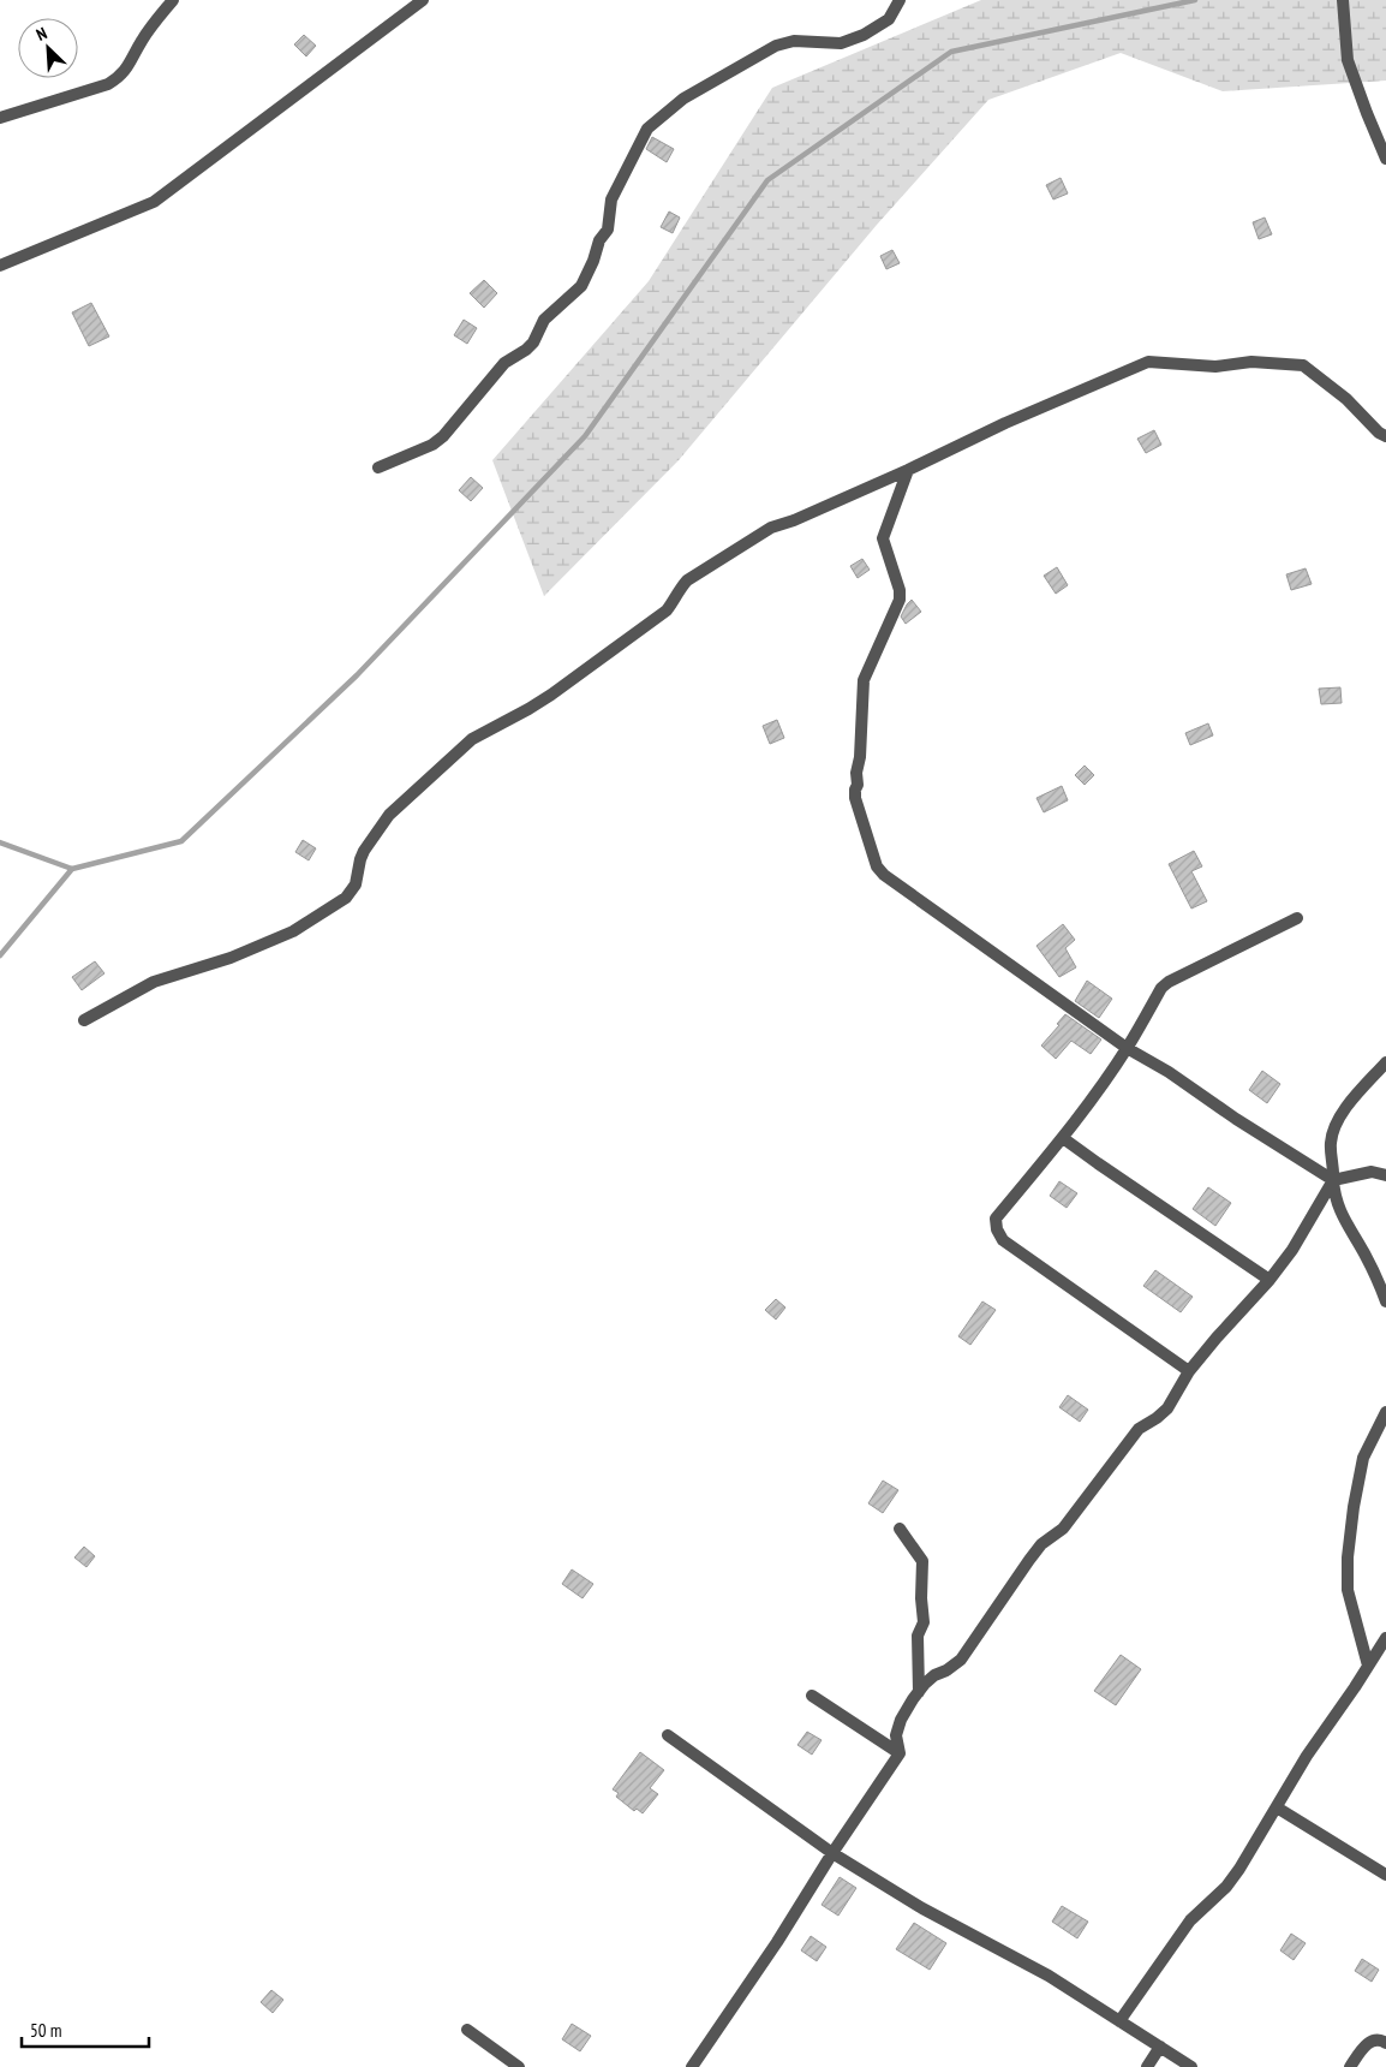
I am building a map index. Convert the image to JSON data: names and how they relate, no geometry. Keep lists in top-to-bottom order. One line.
{"scale_bar":"50 m","north":"top left"}
